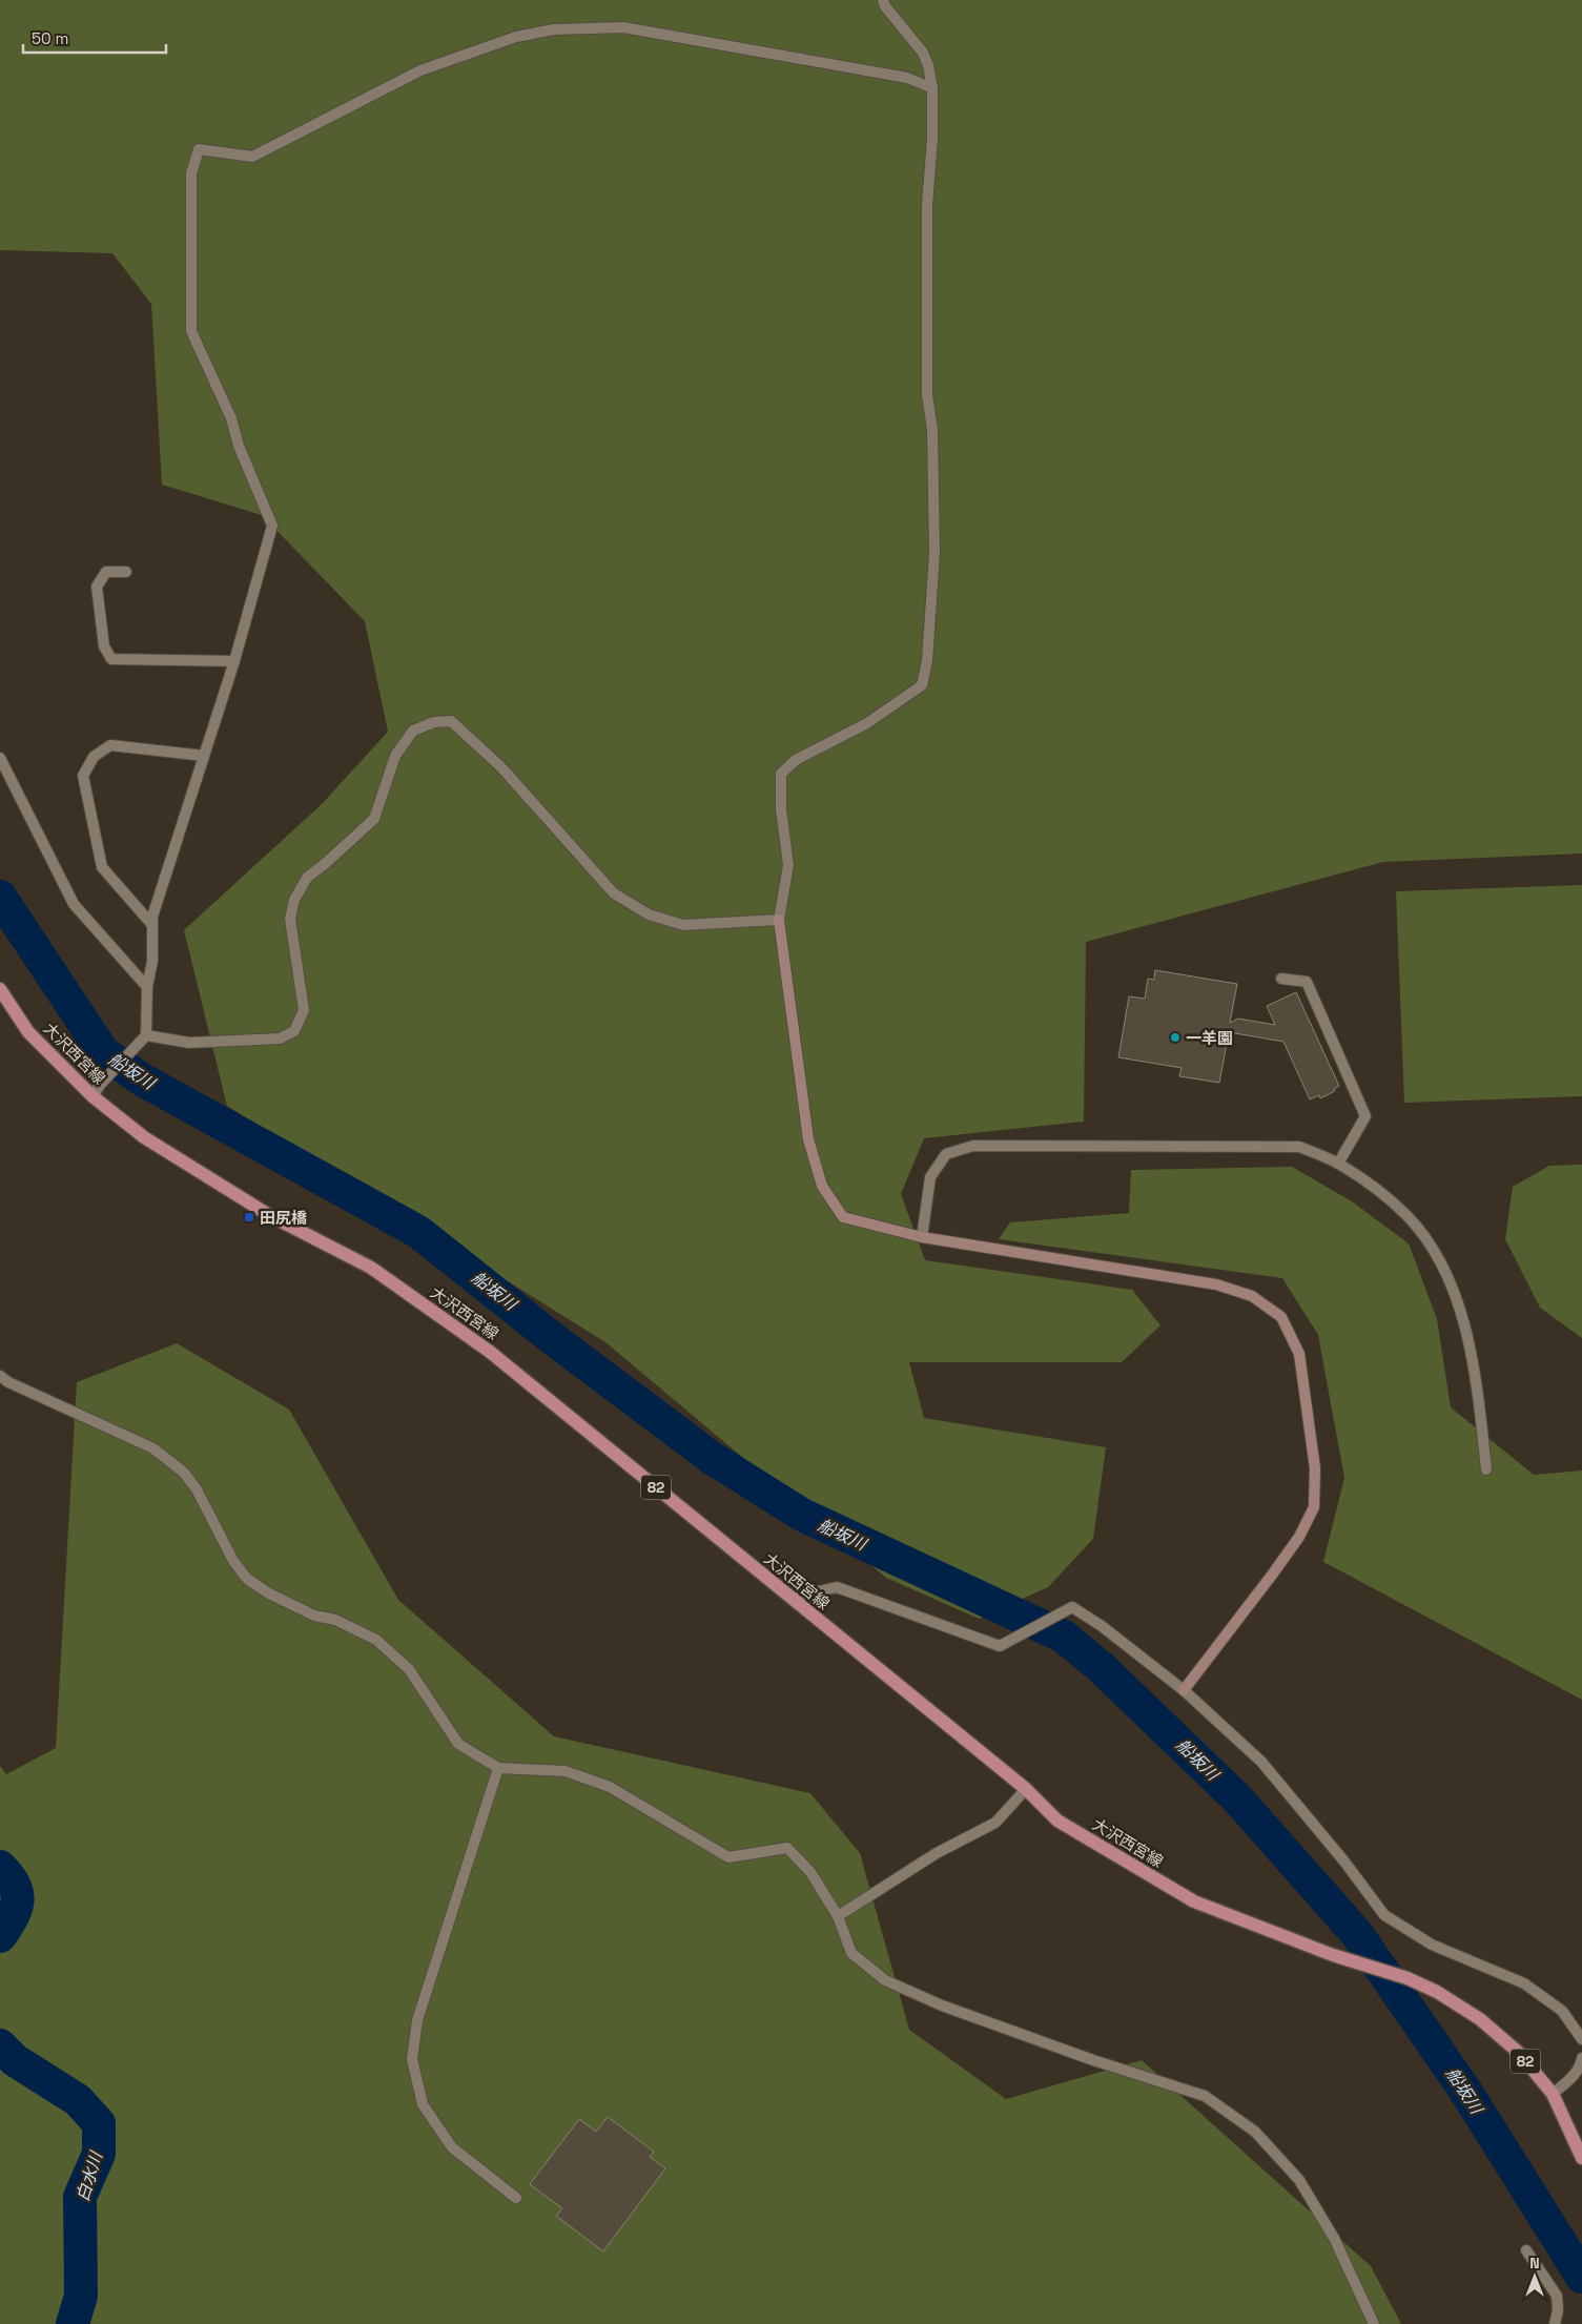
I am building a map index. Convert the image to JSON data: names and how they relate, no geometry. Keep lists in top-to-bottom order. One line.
{"streets":{"main road":["大沢西宮線","82"]},"water":["船坂川","白水川"],"places":{"other":["一羊園"],"transit":["田尻橋"]},"scale_bar":"50 m","north":"top"}
